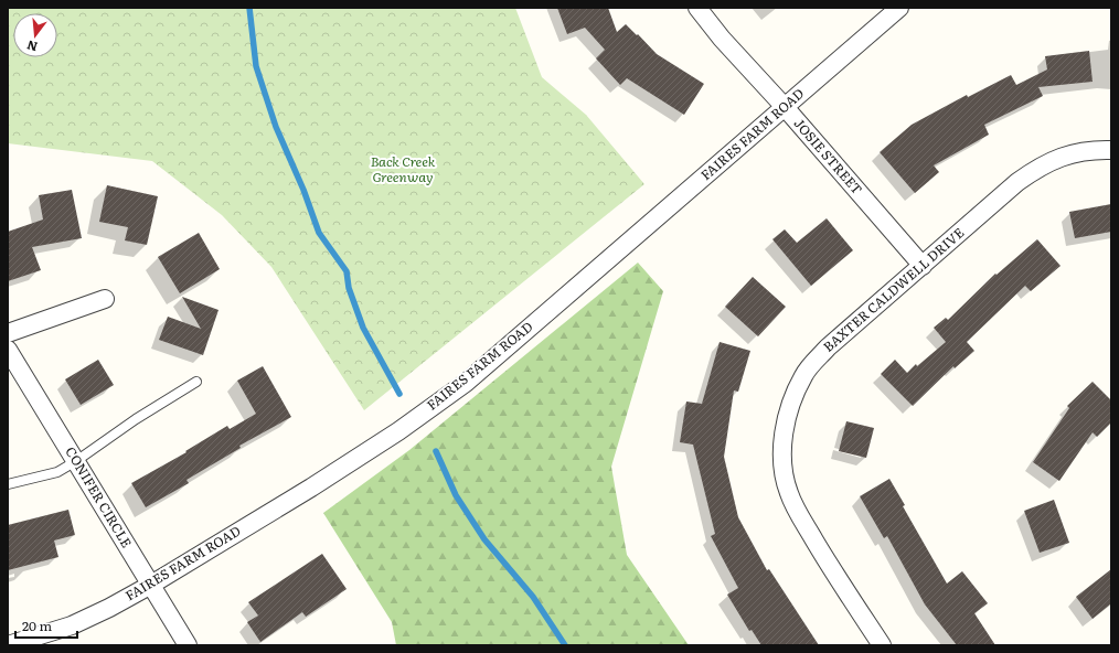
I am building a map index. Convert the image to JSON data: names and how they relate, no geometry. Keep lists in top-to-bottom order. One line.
{"streets":{"street":["FAIRES FARM ROAD","JOSIE STREET","BAXTER CALDWELL DRIVE","CONIFER CIRCLE"]},"crossings":[["FAIRES FARM ROAD","JOSIE STREET"],["FAIRES FARM ROAD","CONIFER CIRCLE"],["JOSIE STREET","BAXTER CALDWELL DRIVE"]],"parks":["Back Creek Greenway"],"scale_bar":"20 m","north":"bottom"}
